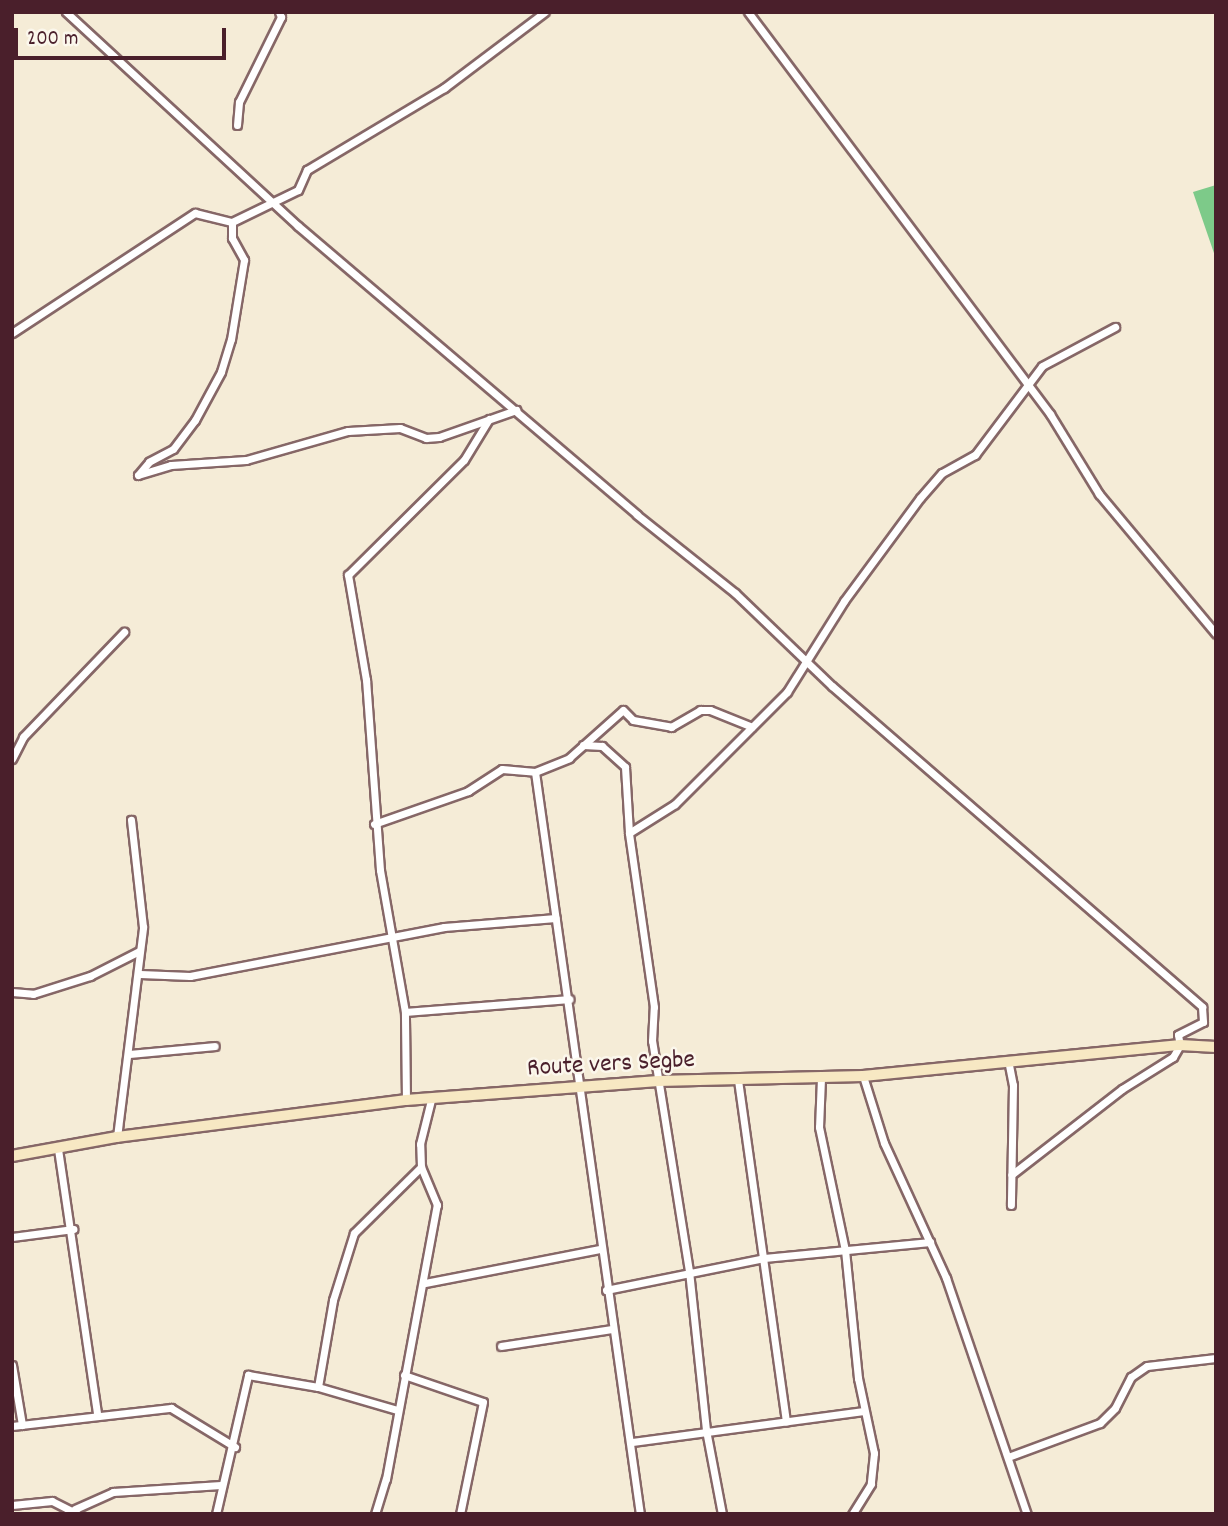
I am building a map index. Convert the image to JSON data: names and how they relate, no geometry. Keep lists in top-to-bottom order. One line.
{"streets":{"main road":["Route vers Segbe"]},"scale_bar":"200 m"}
